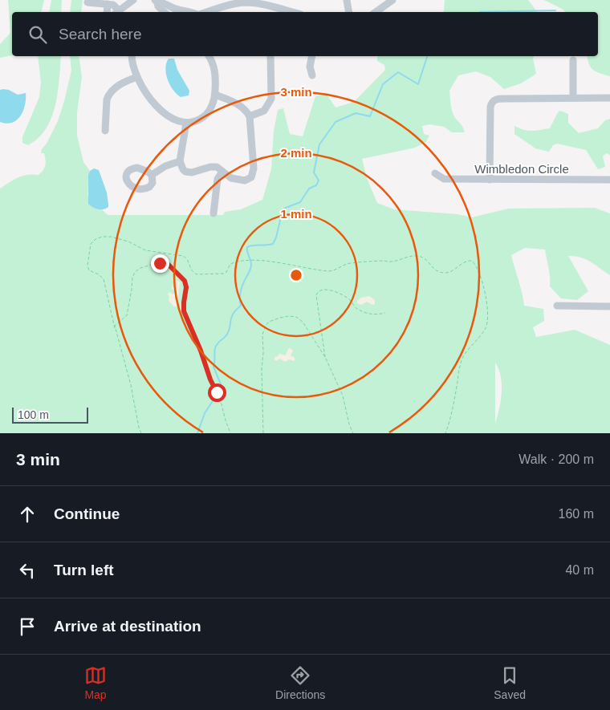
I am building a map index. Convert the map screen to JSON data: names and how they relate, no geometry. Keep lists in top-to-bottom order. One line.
{"streets":{"street":["Wimbledon Circle"]},"scale_bar":"100 m","page":{"search":"Search here","scale":"100 m","heading":["3 min","Walk · 200 m"],"list":[["Continue","160 m"],["Turn left","40 m"],"Arrive at destination"],"nav":["Map","Directions","Saved"]},"rings":["3 min","2 min","1 min"]}
